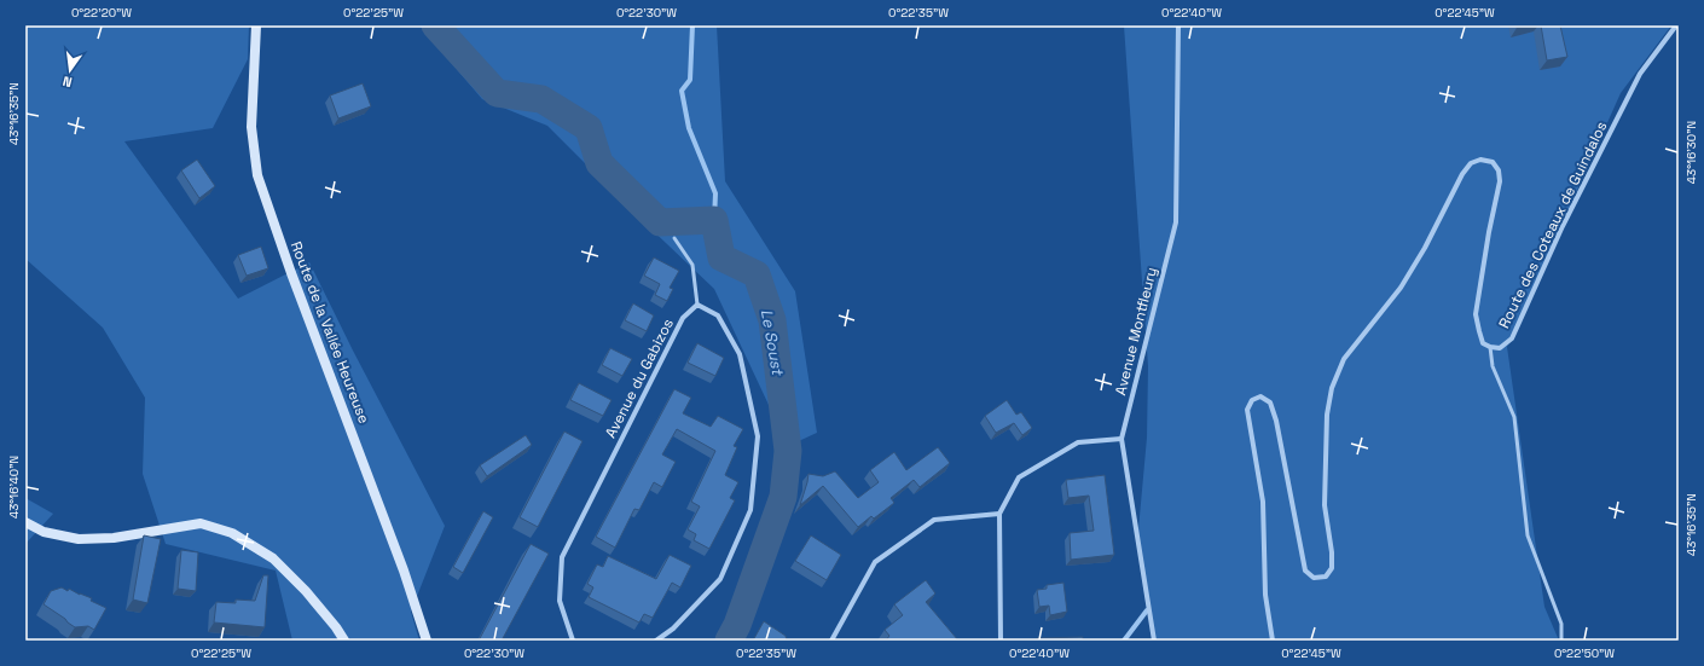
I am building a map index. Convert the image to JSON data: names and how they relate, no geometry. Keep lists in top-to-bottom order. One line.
{"streets":{"street":["Route des Coteaux de Guindalos","Avenue Montfleury","Route de la Vallée Heureuse","Avenue du Gabizos"]},"water":["Le Soust"],"north":"bottom","coordinates":["0°22'20\"W","0°22'25\"W","0°22'30\"W","0°22'35\"W","0°22'40\"W","0°22'45\"W","43°16'35\"N","43°16'30\"N","43°16'40\"N","0°22'50\"W"]}
